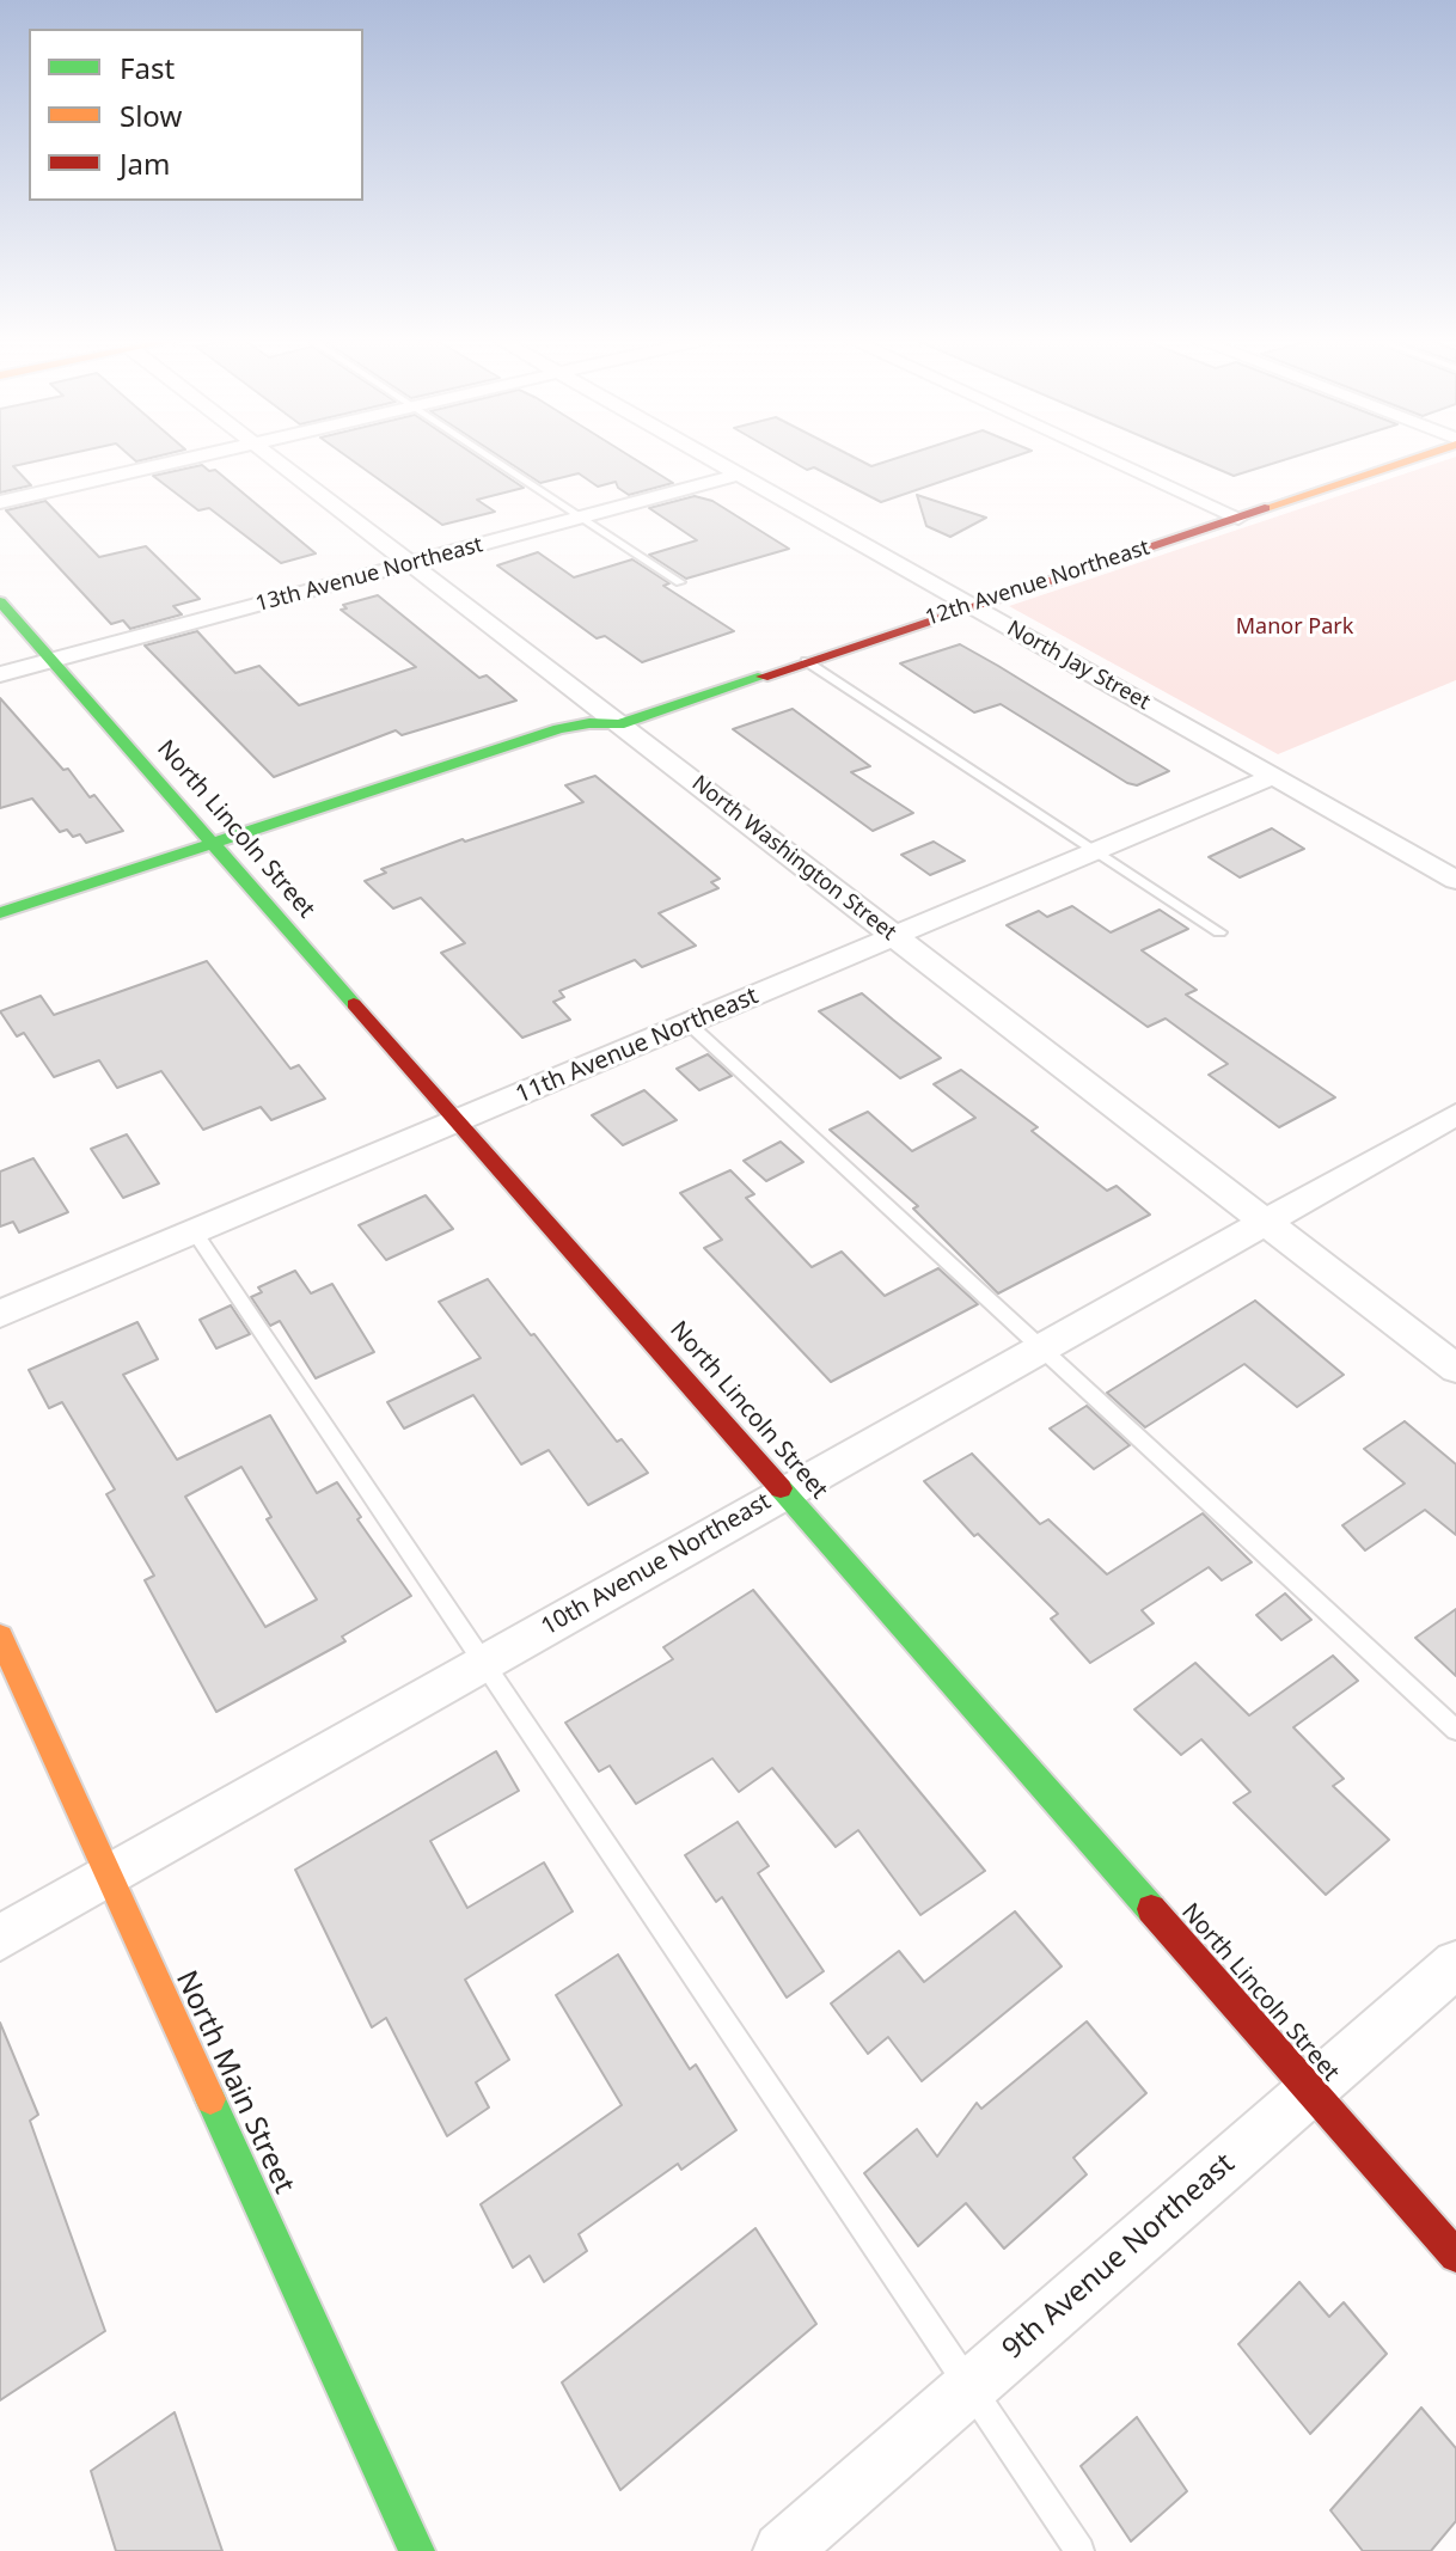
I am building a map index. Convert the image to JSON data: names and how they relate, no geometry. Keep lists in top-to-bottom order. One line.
{"streets":{"street":["13th Avenue Northeast","12th Avenue Northeast","North Jay Street","North Lincoln Street","North Washington Street","11th Avenue Northeast","10th Avenue Northeast","North Main Street","9th Avenue Northeast"]},"crossings":[["13th Avenue Northeast","North Jay Street"],["13th Avenue Northeast","North Lincoln Street"],["13th Avenue Northeast","North Washington Street"],["12th Avenue Northeast","North Jay Street"],["12th Avenue Northeast","North Lincoln Street"],["12th Avenue Northeast","North Washington Street"],["North Jay Street","11th Avenue Northeast"],["North Lincoln Street","11th Avenue Northeast"],["North Lincoln Street","10th Avenue Northeast"],["North Lincoln Street","9th Avenue Northeast"],["North Washington Street","11th Avenue Northeast"],["North Washington Street","10th Avenue Northeast"],["10th Avenue Northeast","North Main Street"]],"parks":["Manor Park"],"legend":["Fast","Slow","Jam"]}
